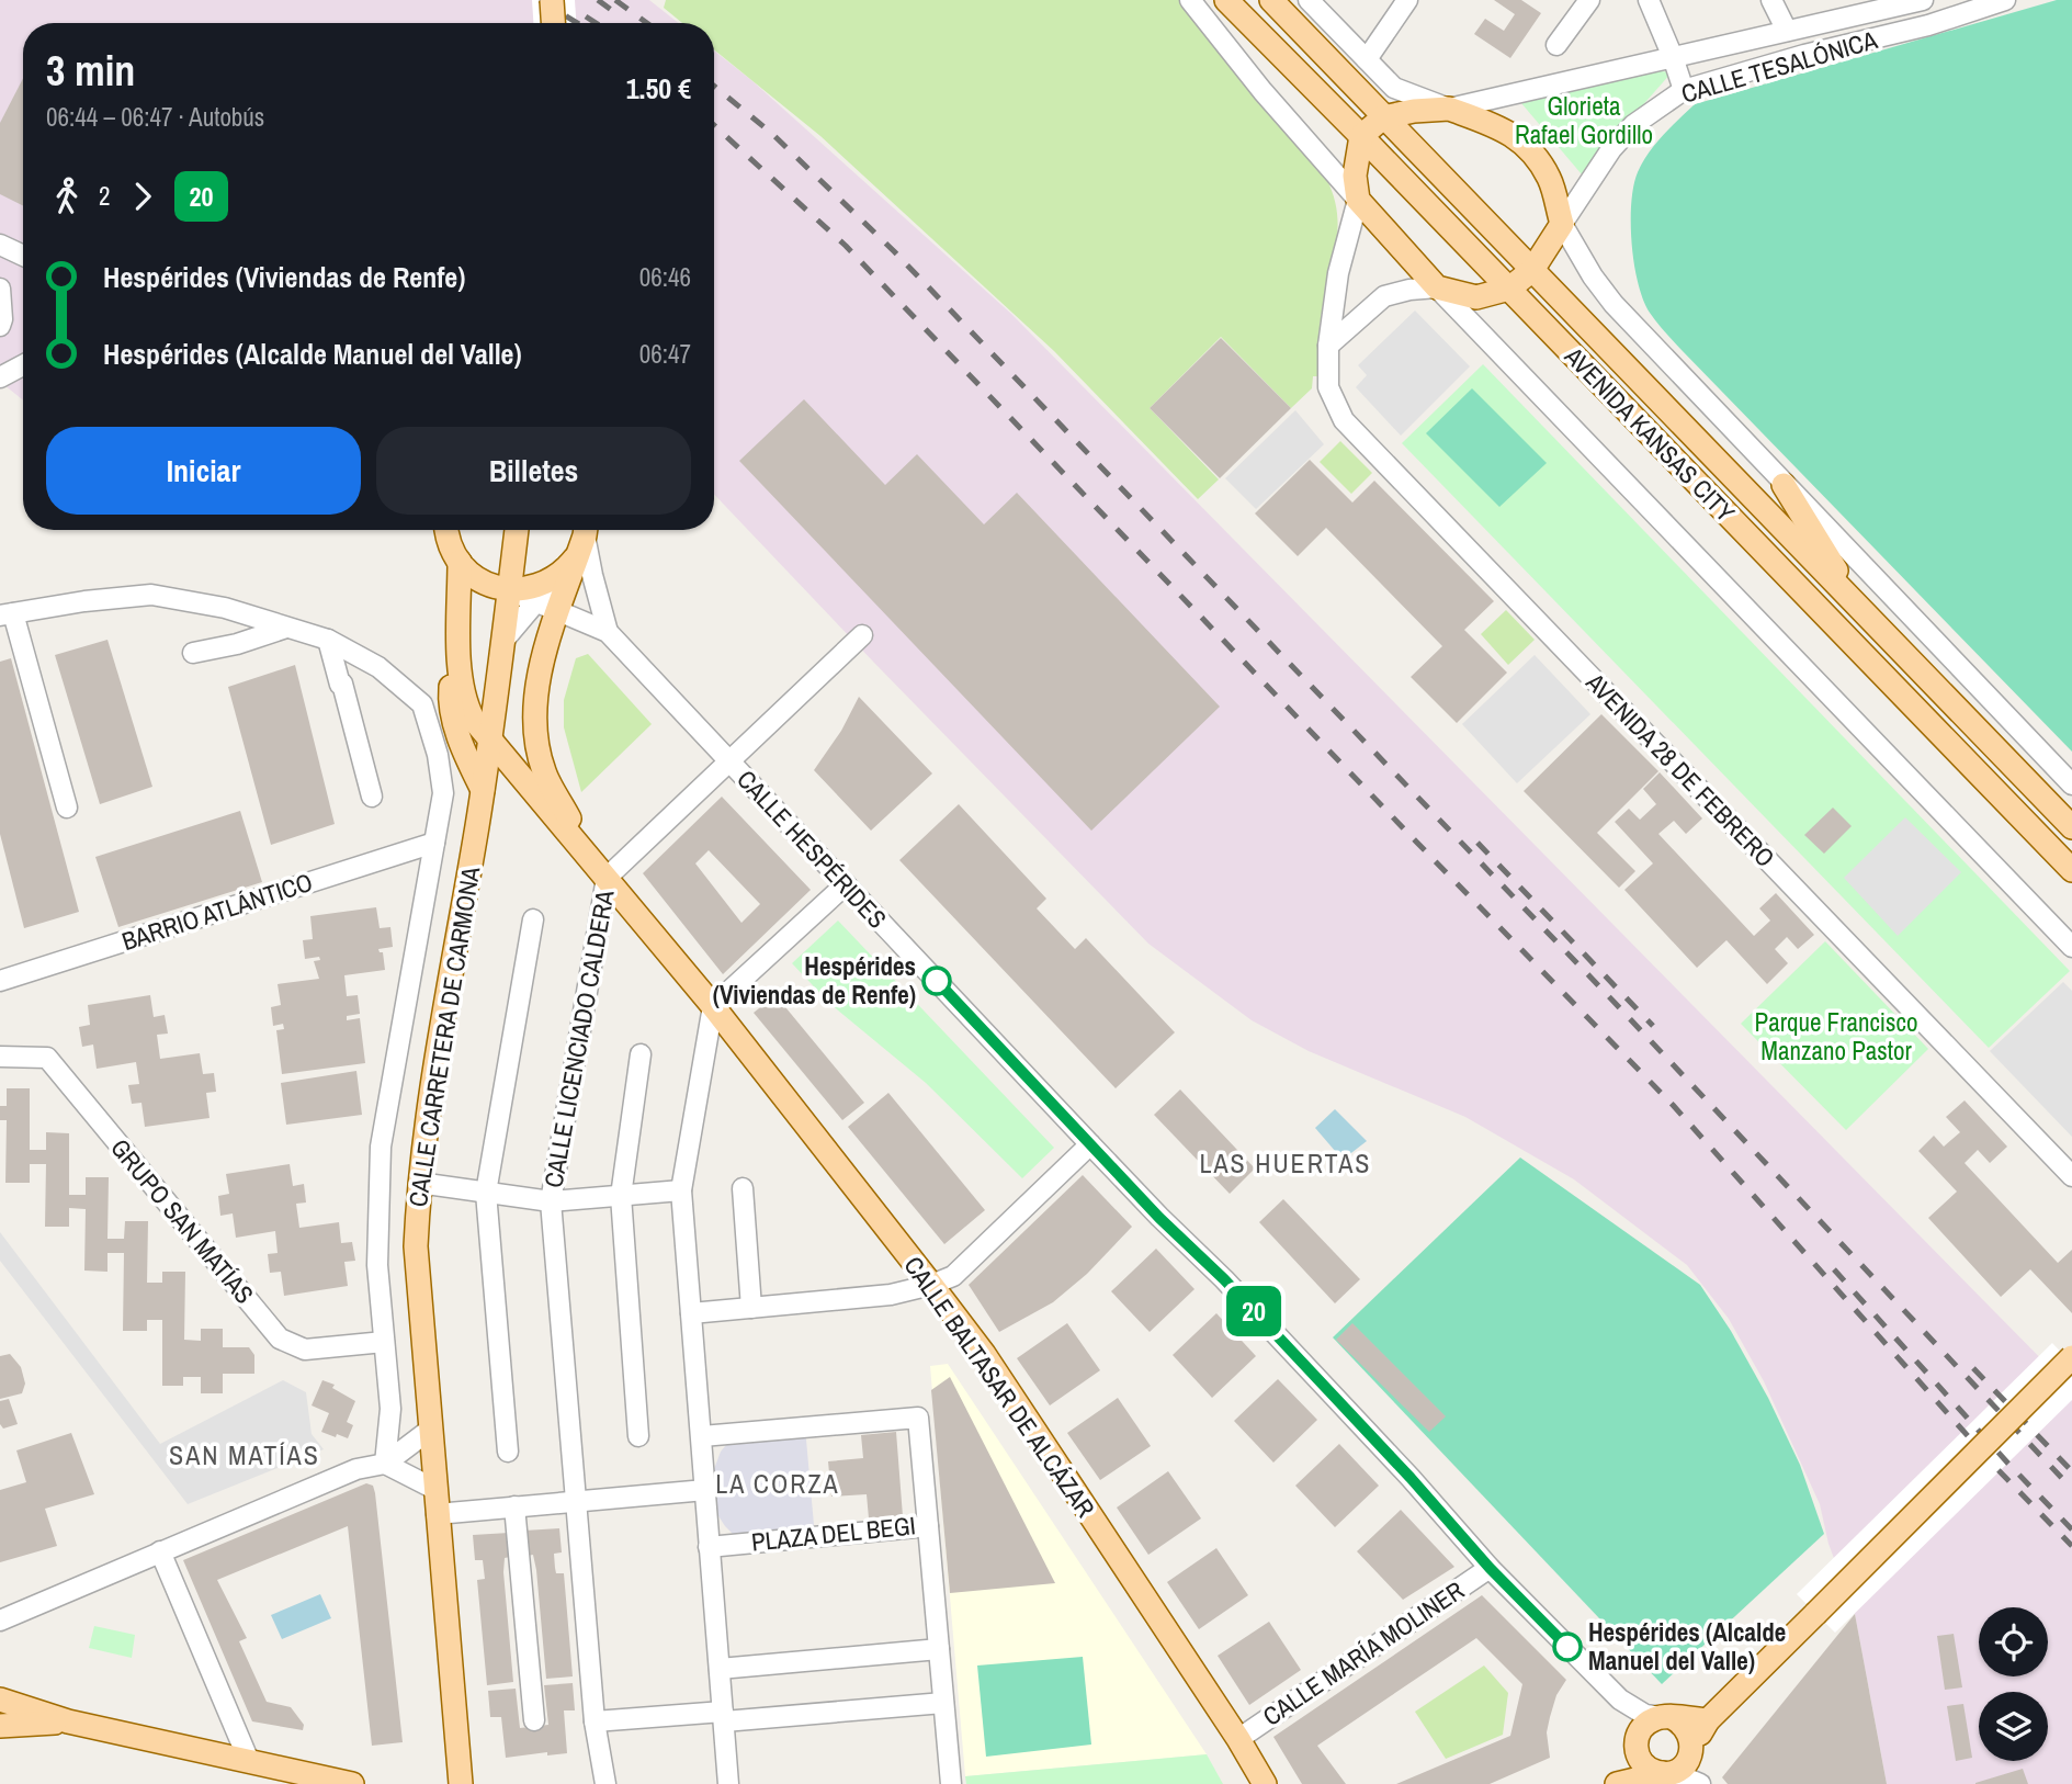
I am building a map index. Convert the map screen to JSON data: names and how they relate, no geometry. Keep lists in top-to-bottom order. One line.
{"streets":{"main road":["AVENIDA KANSAS CITY","CALLE CARRETERA DE CARMONA","CALLE BALTASAR DE ALCÁZAR"],"street":["CALLE TESALÓNICA","AVENIDA 28 DE FEBRERO","CALLE HESPÉRIDES","BARRIO ATLÁNTICO","CALLE LICENCIADO CALDERA","GRUPO SAN MATÍAS","PLAZA DEL BEGI","CALLE MARÍA MOLINER"]},"crossings":[["CALLE HESPÉRIDES","CALLE MARÍA MOLINER"],["CALLE LICENCIADO CALDERA","CALLE BALTASAR DE ALCÁZAR"],["CALLE BALTASAR DE ALCÁZAR","CALLE MARÍA MOLINER"]],"districts":["LAS HUERTAS","SAN MATÍAS","LA CORZA"],"parks":["Glorieta Rafael Gordillo","Parque Francisco Manzano Pastor"],"places":["Hespérides (Viviendas de Renfe)","Hespérides (Alcalde Manuel del Valle)"],"lines":["bus line 20"],"page":{"on_map":"20","heading":["3 min","06:44 – 06:47 · Autobús","1.50 €"],"legs":["2","20"],"list":[{"name":"Hespérides (Viviendas de Renfe)","value":"06:46"},{"name":"Hespérides (Alcalde Manuel del Valle)","value":"06:47"}],"buttons":["Iniciar","Billetes"]}}
